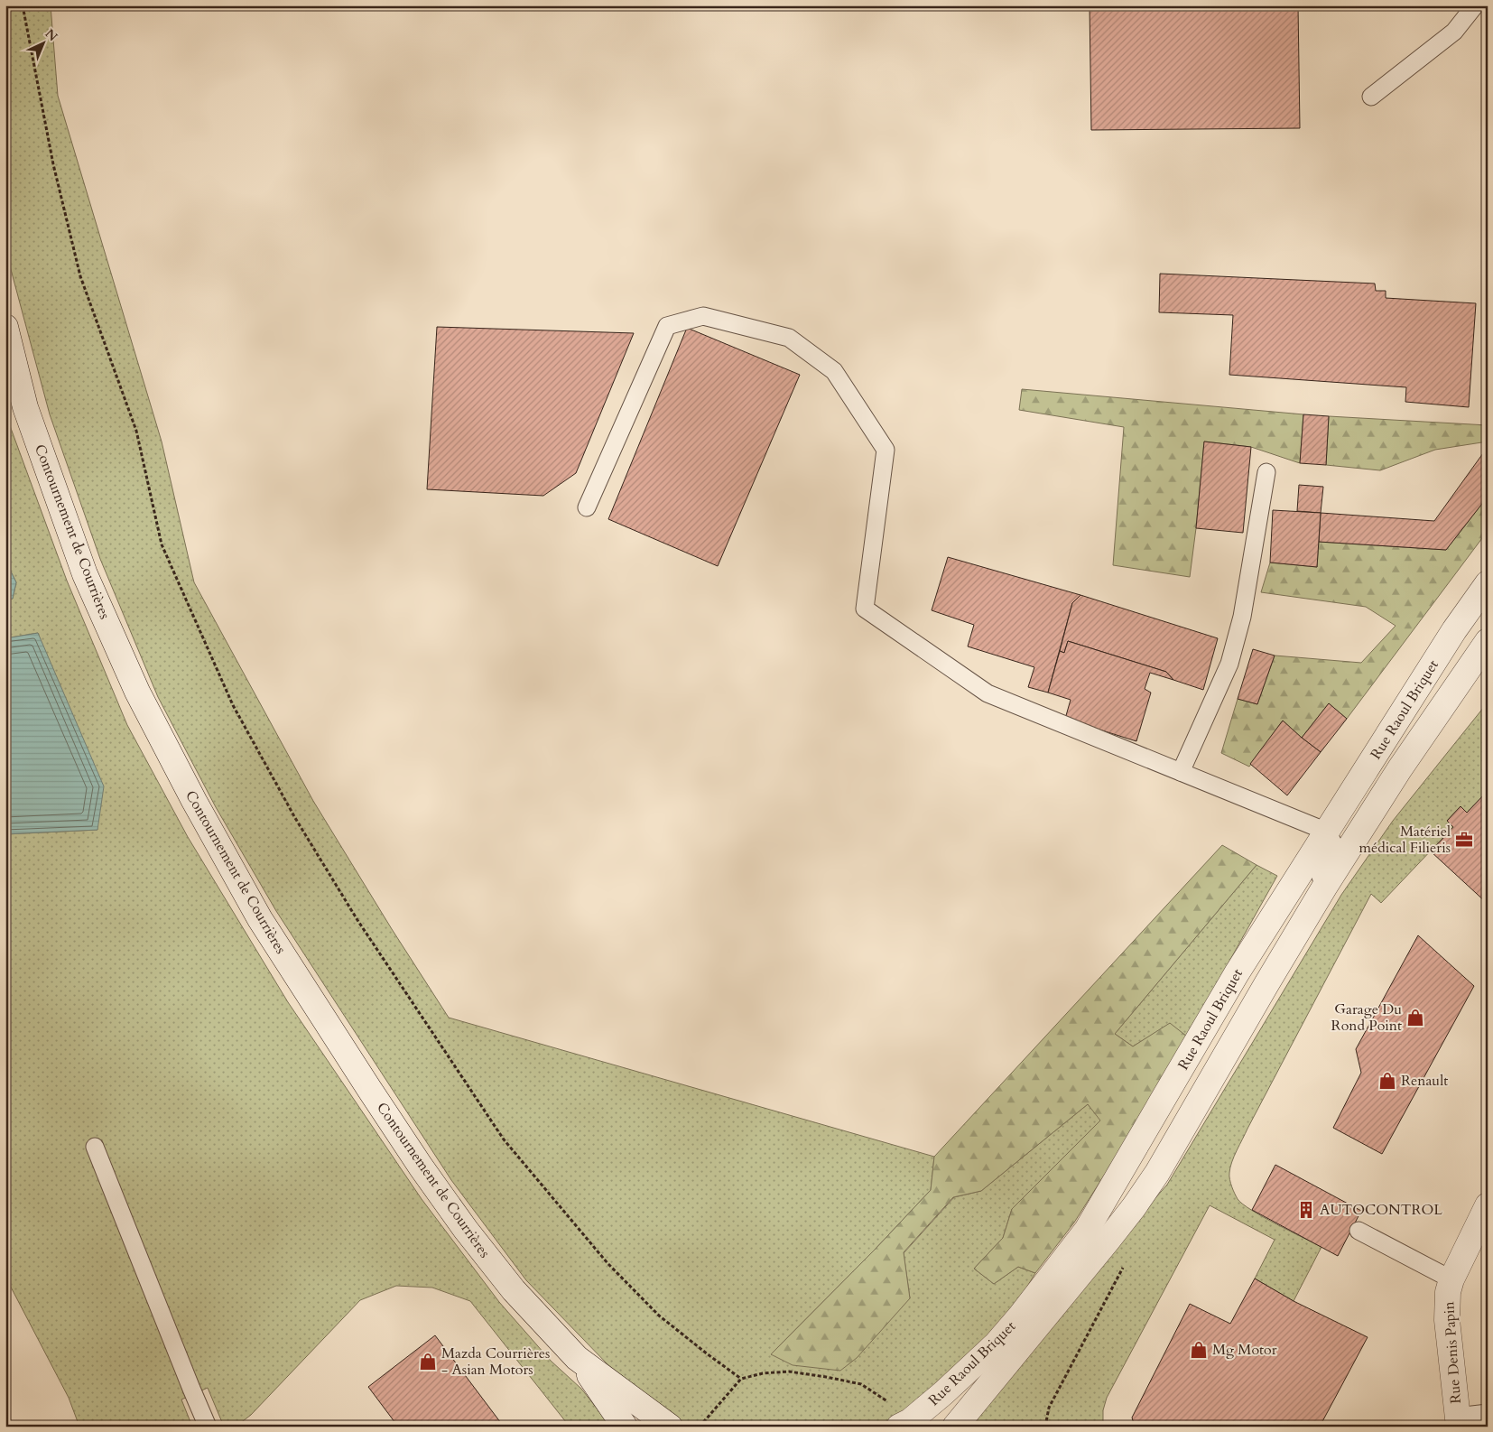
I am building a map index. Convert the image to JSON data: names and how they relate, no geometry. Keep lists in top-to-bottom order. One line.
{"streets":{"street":["Contournement de Courrières","Rue Raoul Briquet","Rue Denis Papin"]},"places":{"office":["Matériel médical Filieris"],"shop":["Garage Du Rond Point","Renault","Mg Motor","Mazda Courrières - Asian Motors"],"building":["AUTOCONTROL"]},"north":"top right"}
